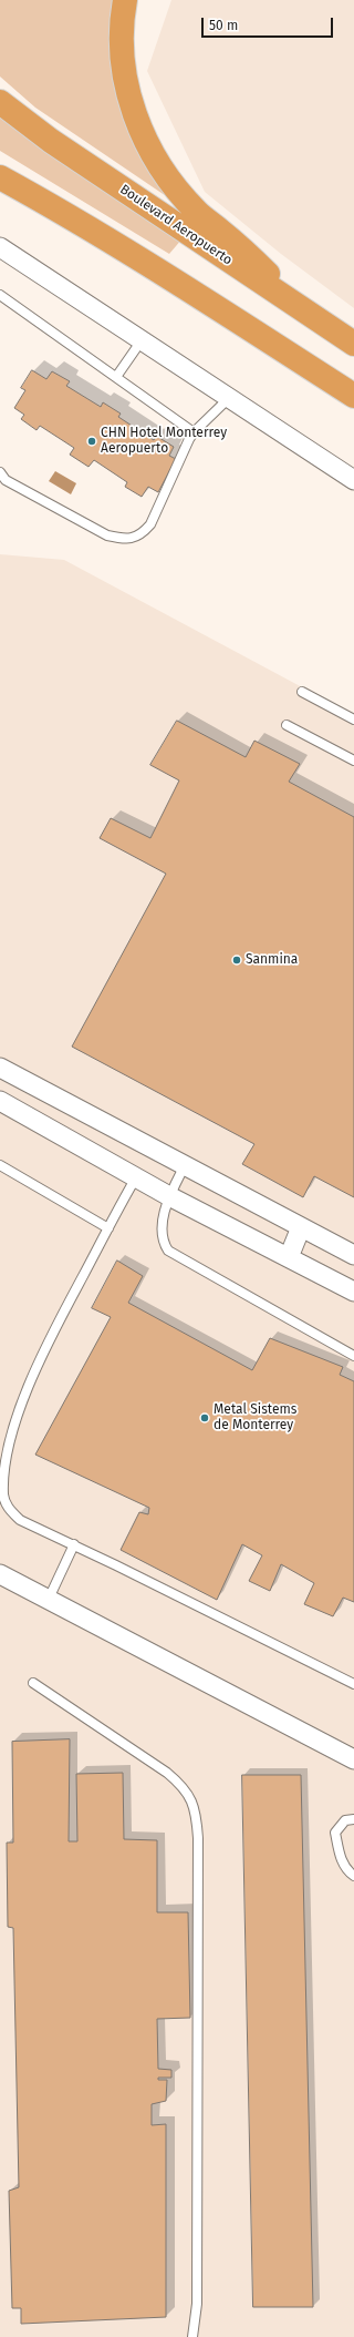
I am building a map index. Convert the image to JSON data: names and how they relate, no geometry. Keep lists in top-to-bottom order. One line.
{"streets":{"highway":["Boulevard Aeropuerto"]},"places":["CHN Hotel Monterrey Aeropuerto","Sanmina","Metal Sistems de Monterrey"],"scale_bar":"50 m"}
